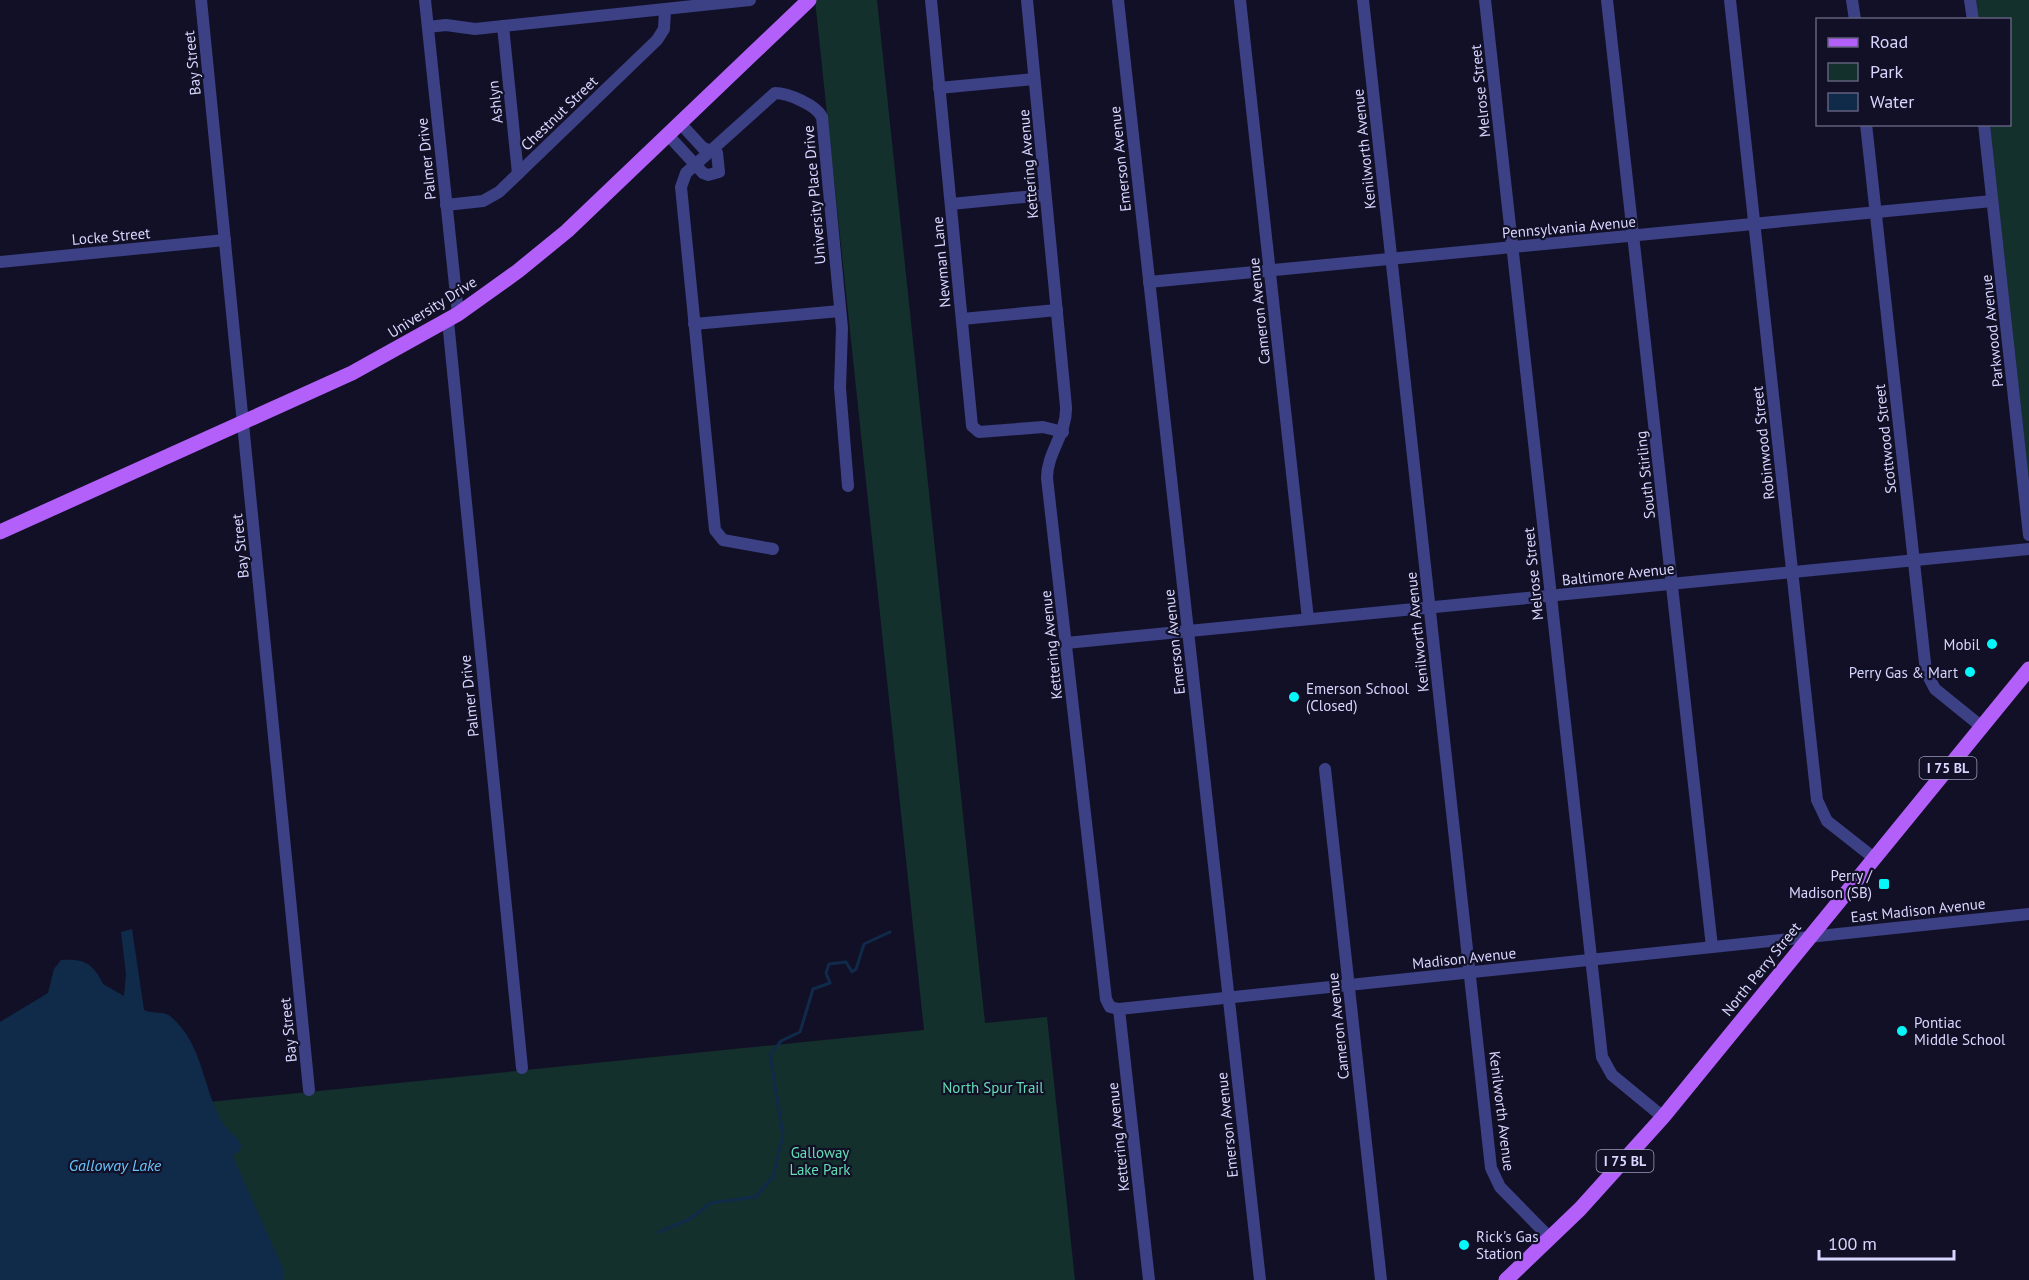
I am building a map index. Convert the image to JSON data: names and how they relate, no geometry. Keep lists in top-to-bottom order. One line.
{"streets":{"main road":["University Drive","I 75 BL","North Perry Street"],"street":["Bay Street","Melrose Street","Ashlyn","Chestnut Street","Kenilworth Avenue","Palmer Drive","Emerson Avenue","Kettering Avenue","University Place Drive","Pennsylvania Avenue","Locke Street","Newman Lane","Cameron Avenue","Parkwood Avenue","Scottwood Street","Robinwood Street","South Stirling","Baltimore Avenue","East Madison Avenue","Madison Avenue"]},"crossings":[["Bay Street","Locke Street"],["Bay Street","University Drive"],["Melrose Street","Pennsylvania Avenue"],["Melrose Street","Baltimore Avenue"],["Melrose Street","Madison Avenue"],["Melrose Street","North Perry Street"],["Ashlyn","Chestnut Street"],["Chestnut Street","Palmer Drive"],["Kenilworth Avenue","Pennsylvania Avenue"],["Kenilworth Avenue","Baltimore Avenue"],["Kenilworth Avenue","Madison Avenue"],["Kenilworth Avenue","North Perry Street"],["Palmer Drive","University Drive"],["Emerson Avenue","Pennsylvania Avenue"],["Emerson Avenue","Baltimore Avenue"],["Emerson Avenue","Madison Avenue"],["Kettering Avenue","Newman Lane"],["Kettering Avenue","Baltimore Avenue"],["Kettering Avenue","Madison Avenue"],["Pennsylvania Avenue","Cameron Avenue"],["Pennsylvania Avenue","Parkwood Avenue"],["Pennsylvania Avenue","Scottwood Street"],["Pennsylvania Avenue","Robinwood Street"],["Pennsylvania Avenue","South Stirling"],["Cameron Avenue","Baltimore Avenue"],["Cameron Avenue","Madison Avenue"],["Scottwood Street","Baltimore Avenue"],["Scottwood Street","North Perry Street"],["Robinwood Street","Baltimore Avenue"],["Robinwood Street","North Perry Street"],["South Stirling","Baltimore Avenue"],["South Stirling","Madison Avenue"],["East Madison Avenue","Madison Avenue"],["East Madison Avenue","North Perry Street"],["Madison Avenue","North Perry Street"]],"water":["Galloway Lake"],"parks":["North Spur Trail","Galloway Lake Park"],"places":{"other":["Mobil","Perry Gas & Mart","Emerson School (Closed)","Pontiac Middle School","Rick's Gas Station"],"transit":["Perry / Madison (SB)"]},"legend":["Road","Park","Water"],"scale_bar":"100 m"}
